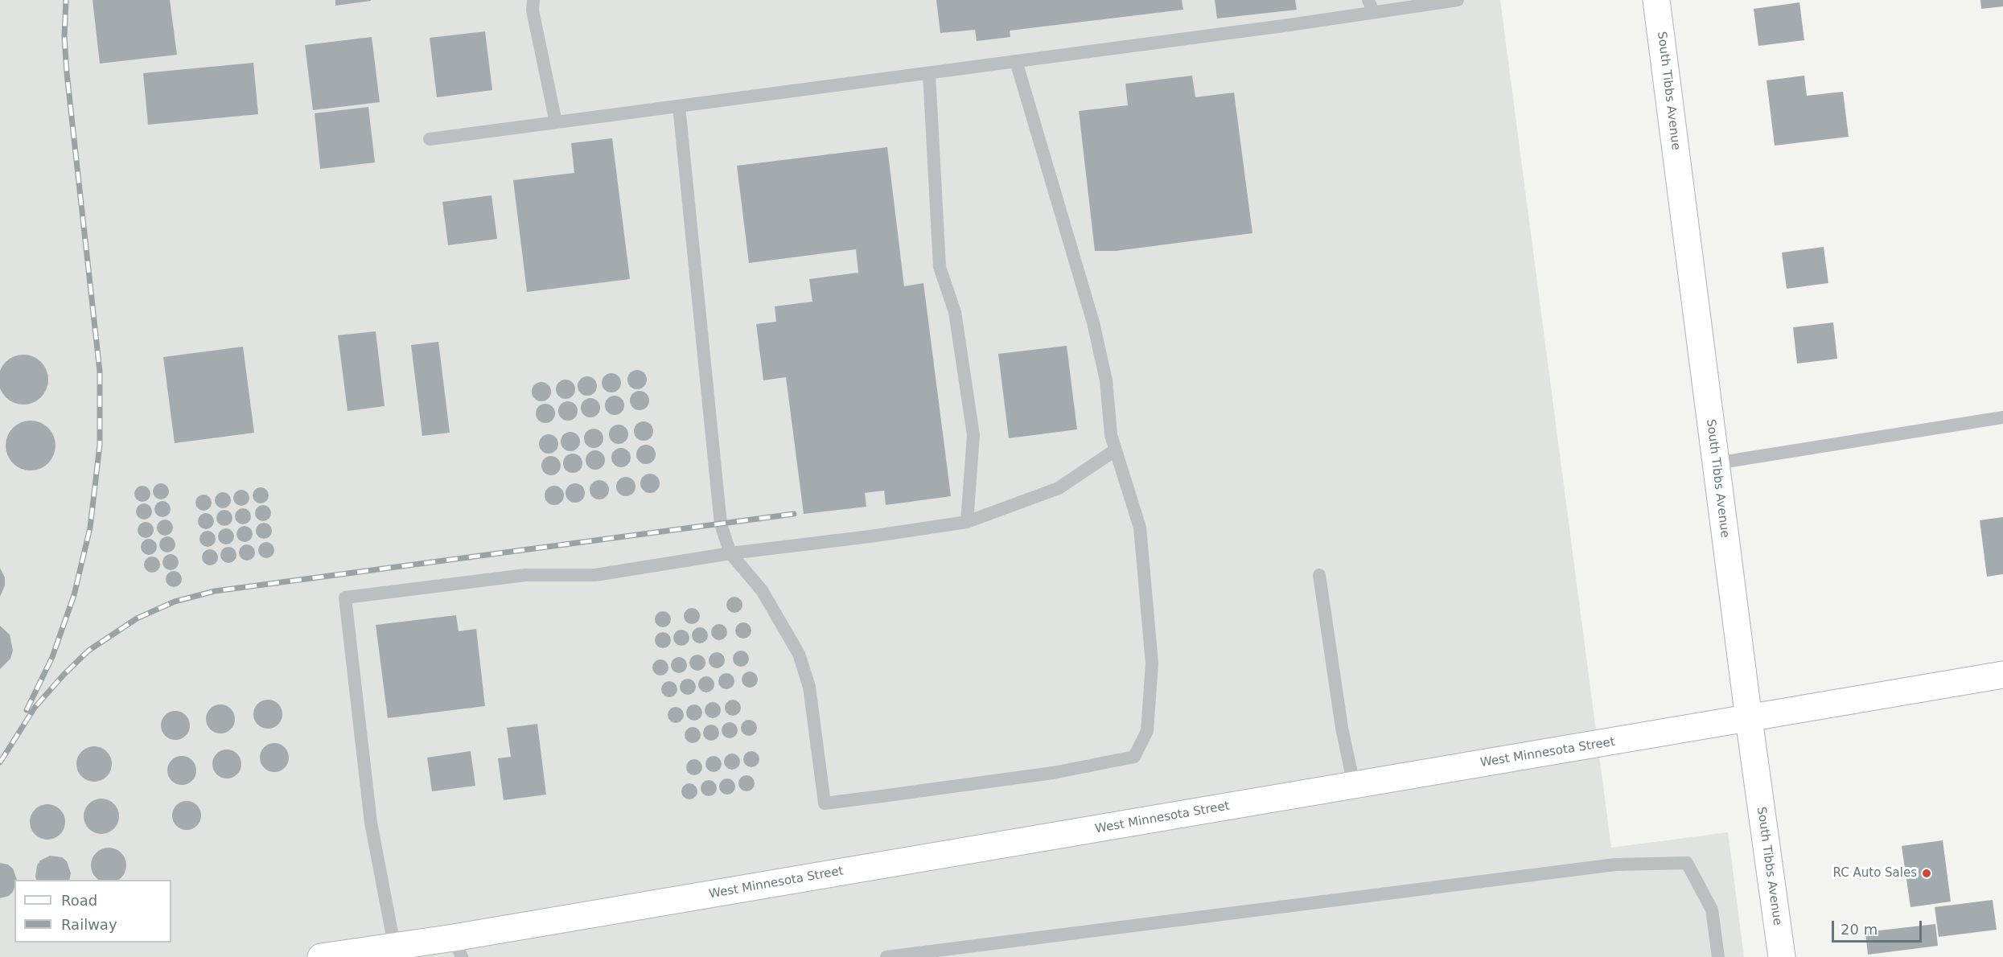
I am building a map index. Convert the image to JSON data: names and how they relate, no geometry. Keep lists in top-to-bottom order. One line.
{"streets":{"street":["South Tibbs Avenue","West Minnesota Street"]},"crossings":[["South Tibbs Avenue","West Minnesota Street"]],"places":["RC Auto Sales"],"legend":["Road","Railway"],"scale_bar":"20 m"}
